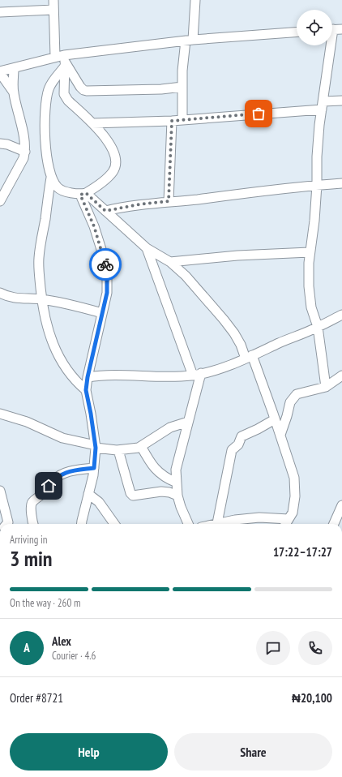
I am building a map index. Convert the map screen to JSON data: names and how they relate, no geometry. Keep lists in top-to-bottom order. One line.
{"page":{"heading":["3 min","Arriving in","17:22–17:27"],"panel":["Alex","Courier · 4.6","Order #8721","₦20,100"],"bar":"On the way · 260 m","round":"A","buttons":["Help","Share"]}}
